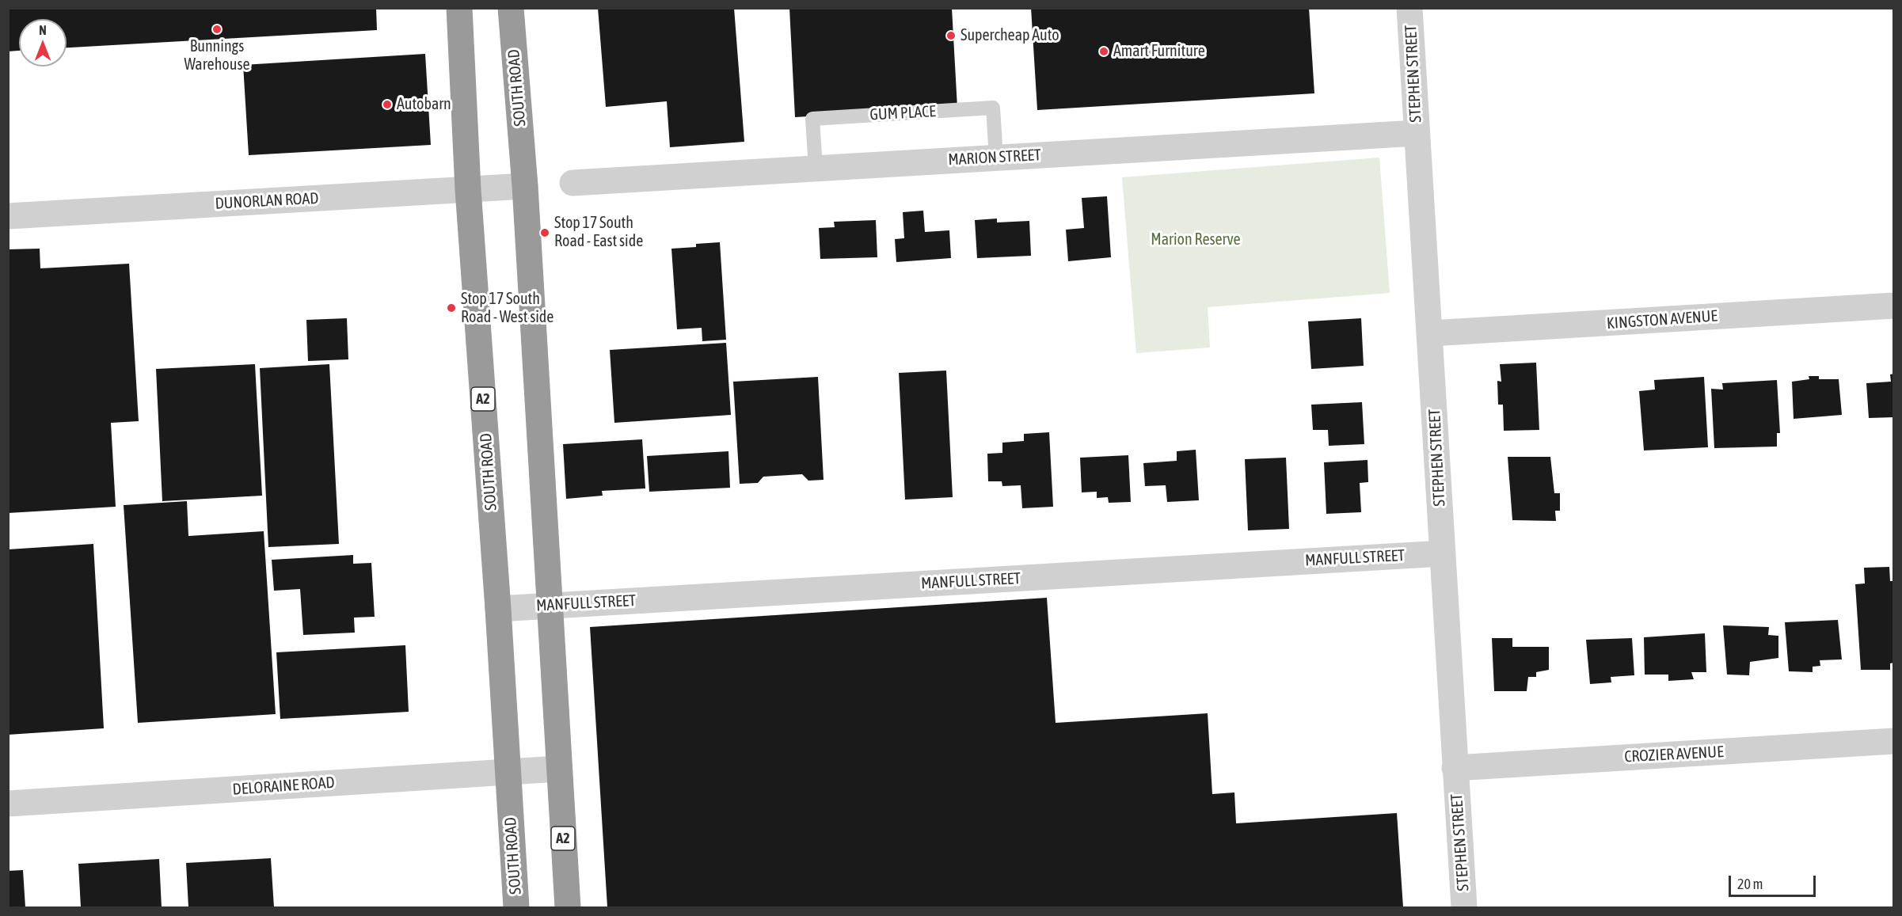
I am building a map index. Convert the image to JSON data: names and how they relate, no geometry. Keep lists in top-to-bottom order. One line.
{"streets":{"highway":["SOUTH ROAD","A2"],"street":["STEPHEN STREET","MARION STREET","DUNORLAN ROAD","KINGSTON AVENUE","MANFULL STREET","CROZIER AVENUE","DELORAINE ROAD"],"lane":["GUM PLACE"]},"crossings":[["STEPHEN STREET","MARION STREET"],["STEPHEN STREET","KINGSTON AVENUE"],["STEPHEN STREET","MANFULL STREET"],["STEPHEN STREET","CROZIER AVENUE"],["SOUTH ROAD","DUNORLAN ROAD"],["SOUTH ROAD","MANFULL STREET"],["SOUTH ROAD","DELORAINE ROAD"],["GUM PLACE","MARION STREET"]],"parks":["Marion Reserve"],"places":["Bunnings Warehouse","Supercheap Auto","Amart Furniture","Autobarn","Stop 17 South Road - East side","Stop 17 South Road - West side"],"scale_bar":"20 m","north":"top"}
